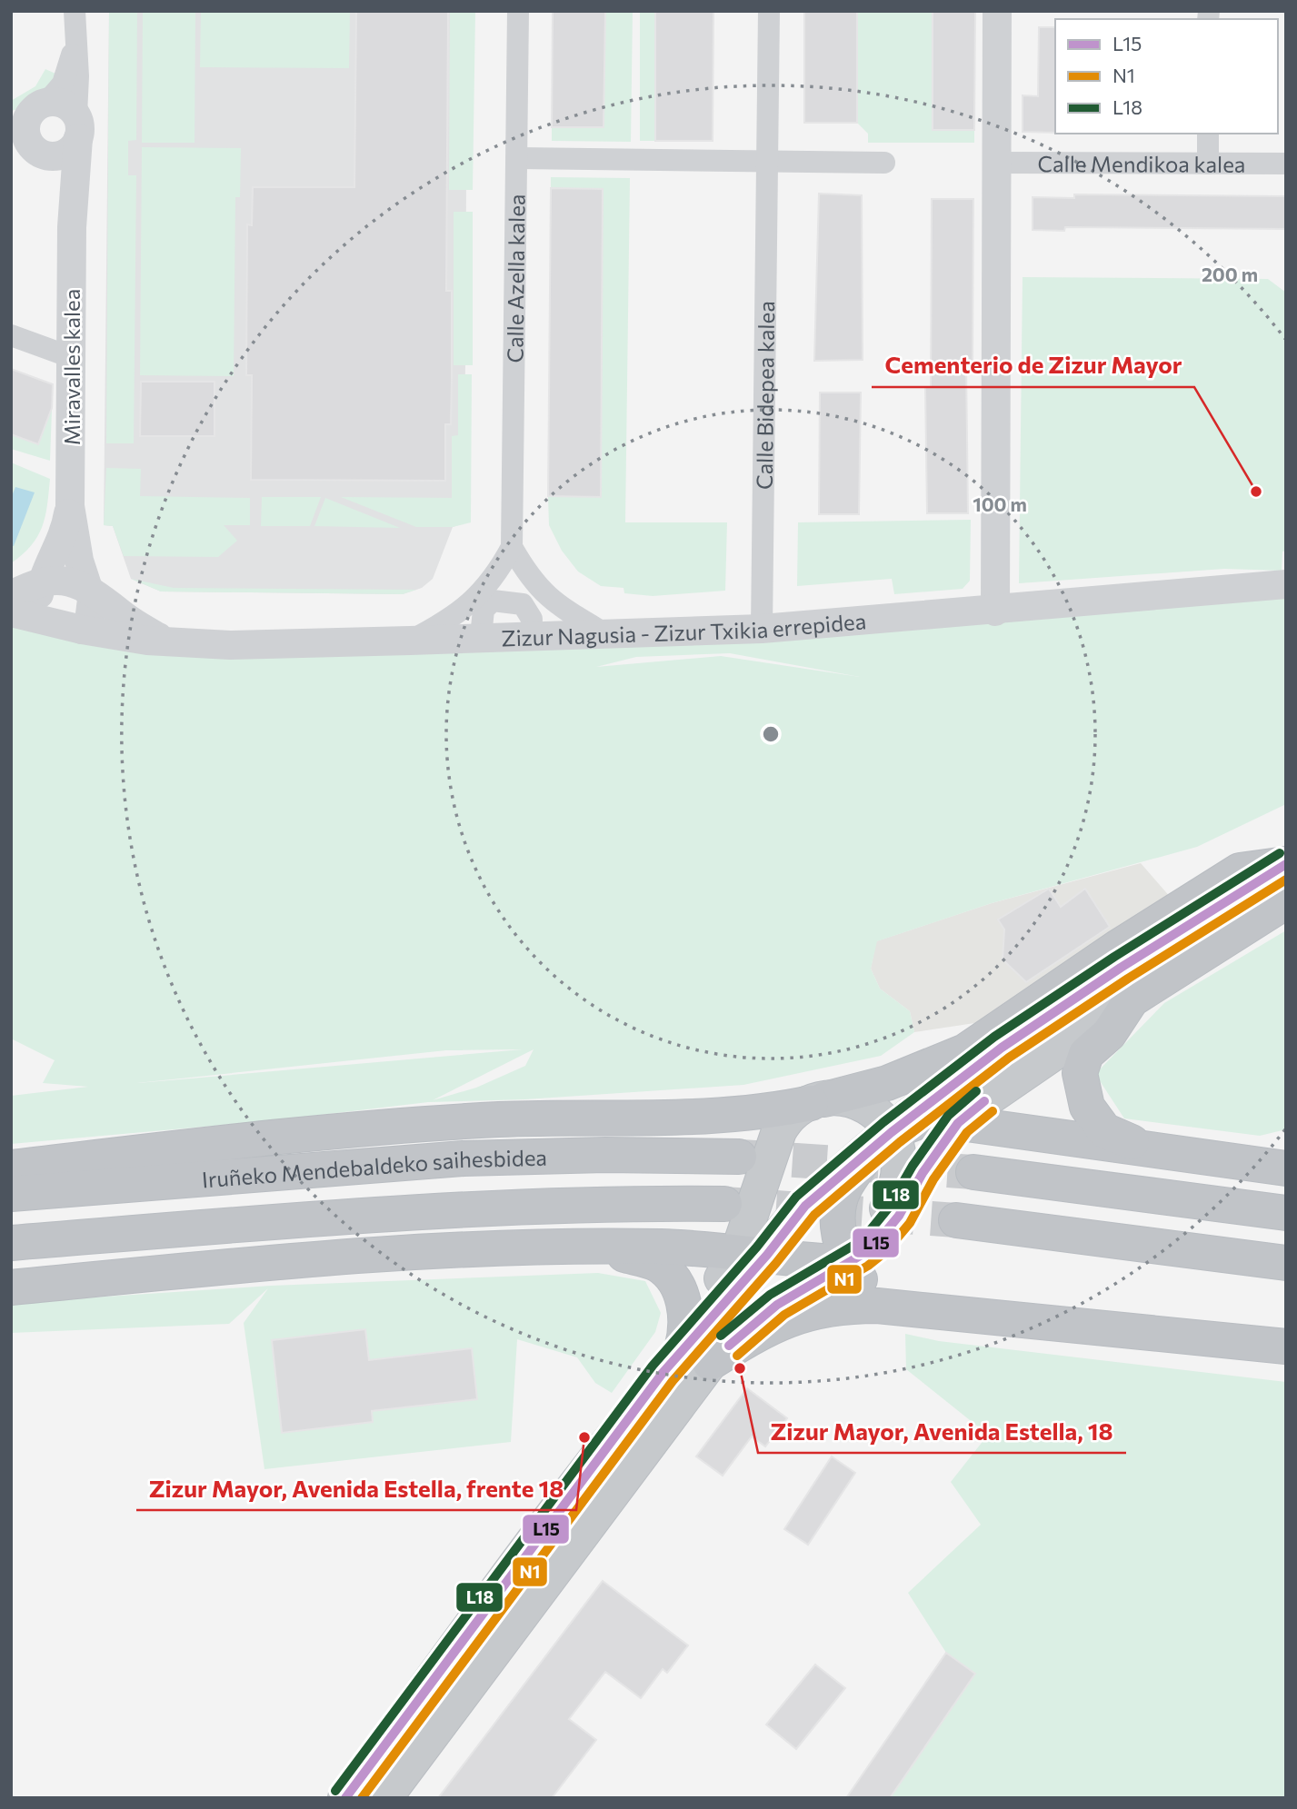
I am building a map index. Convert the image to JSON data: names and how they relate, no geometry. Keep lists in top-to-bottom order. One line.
{"streets":{"highway":["Iruñeko Mendebaldeko saihesbidea"],"street":["Calle Mendikoa kalea","Calle Azella kalea","Miravalles kalea","Calle Bidepea kalea","Zizur Nagusia - Zizur Txikia errepidea"]},"crossings":[["Calle Azella kalea","Zizur Nagusia - Zizur Txikia errepidea"],["Miravalles kalea","Zizur Nagusia - Zizur Txikia errepidea"],["Calle Bidepea kalea","Zizur Nagusia - Zizur Txikia errepidea"]],"places":["Cementerio de Zizur Mayor","Zizur Mayor, Avenida Estella, 18","Zizur Mayor, Avenida Estella, frente 18"],"lines":["transit line L18","transit line L15","transit line N1"],"legend":["L15","N1","L18"],"rings":["200 m","100 m"]}
